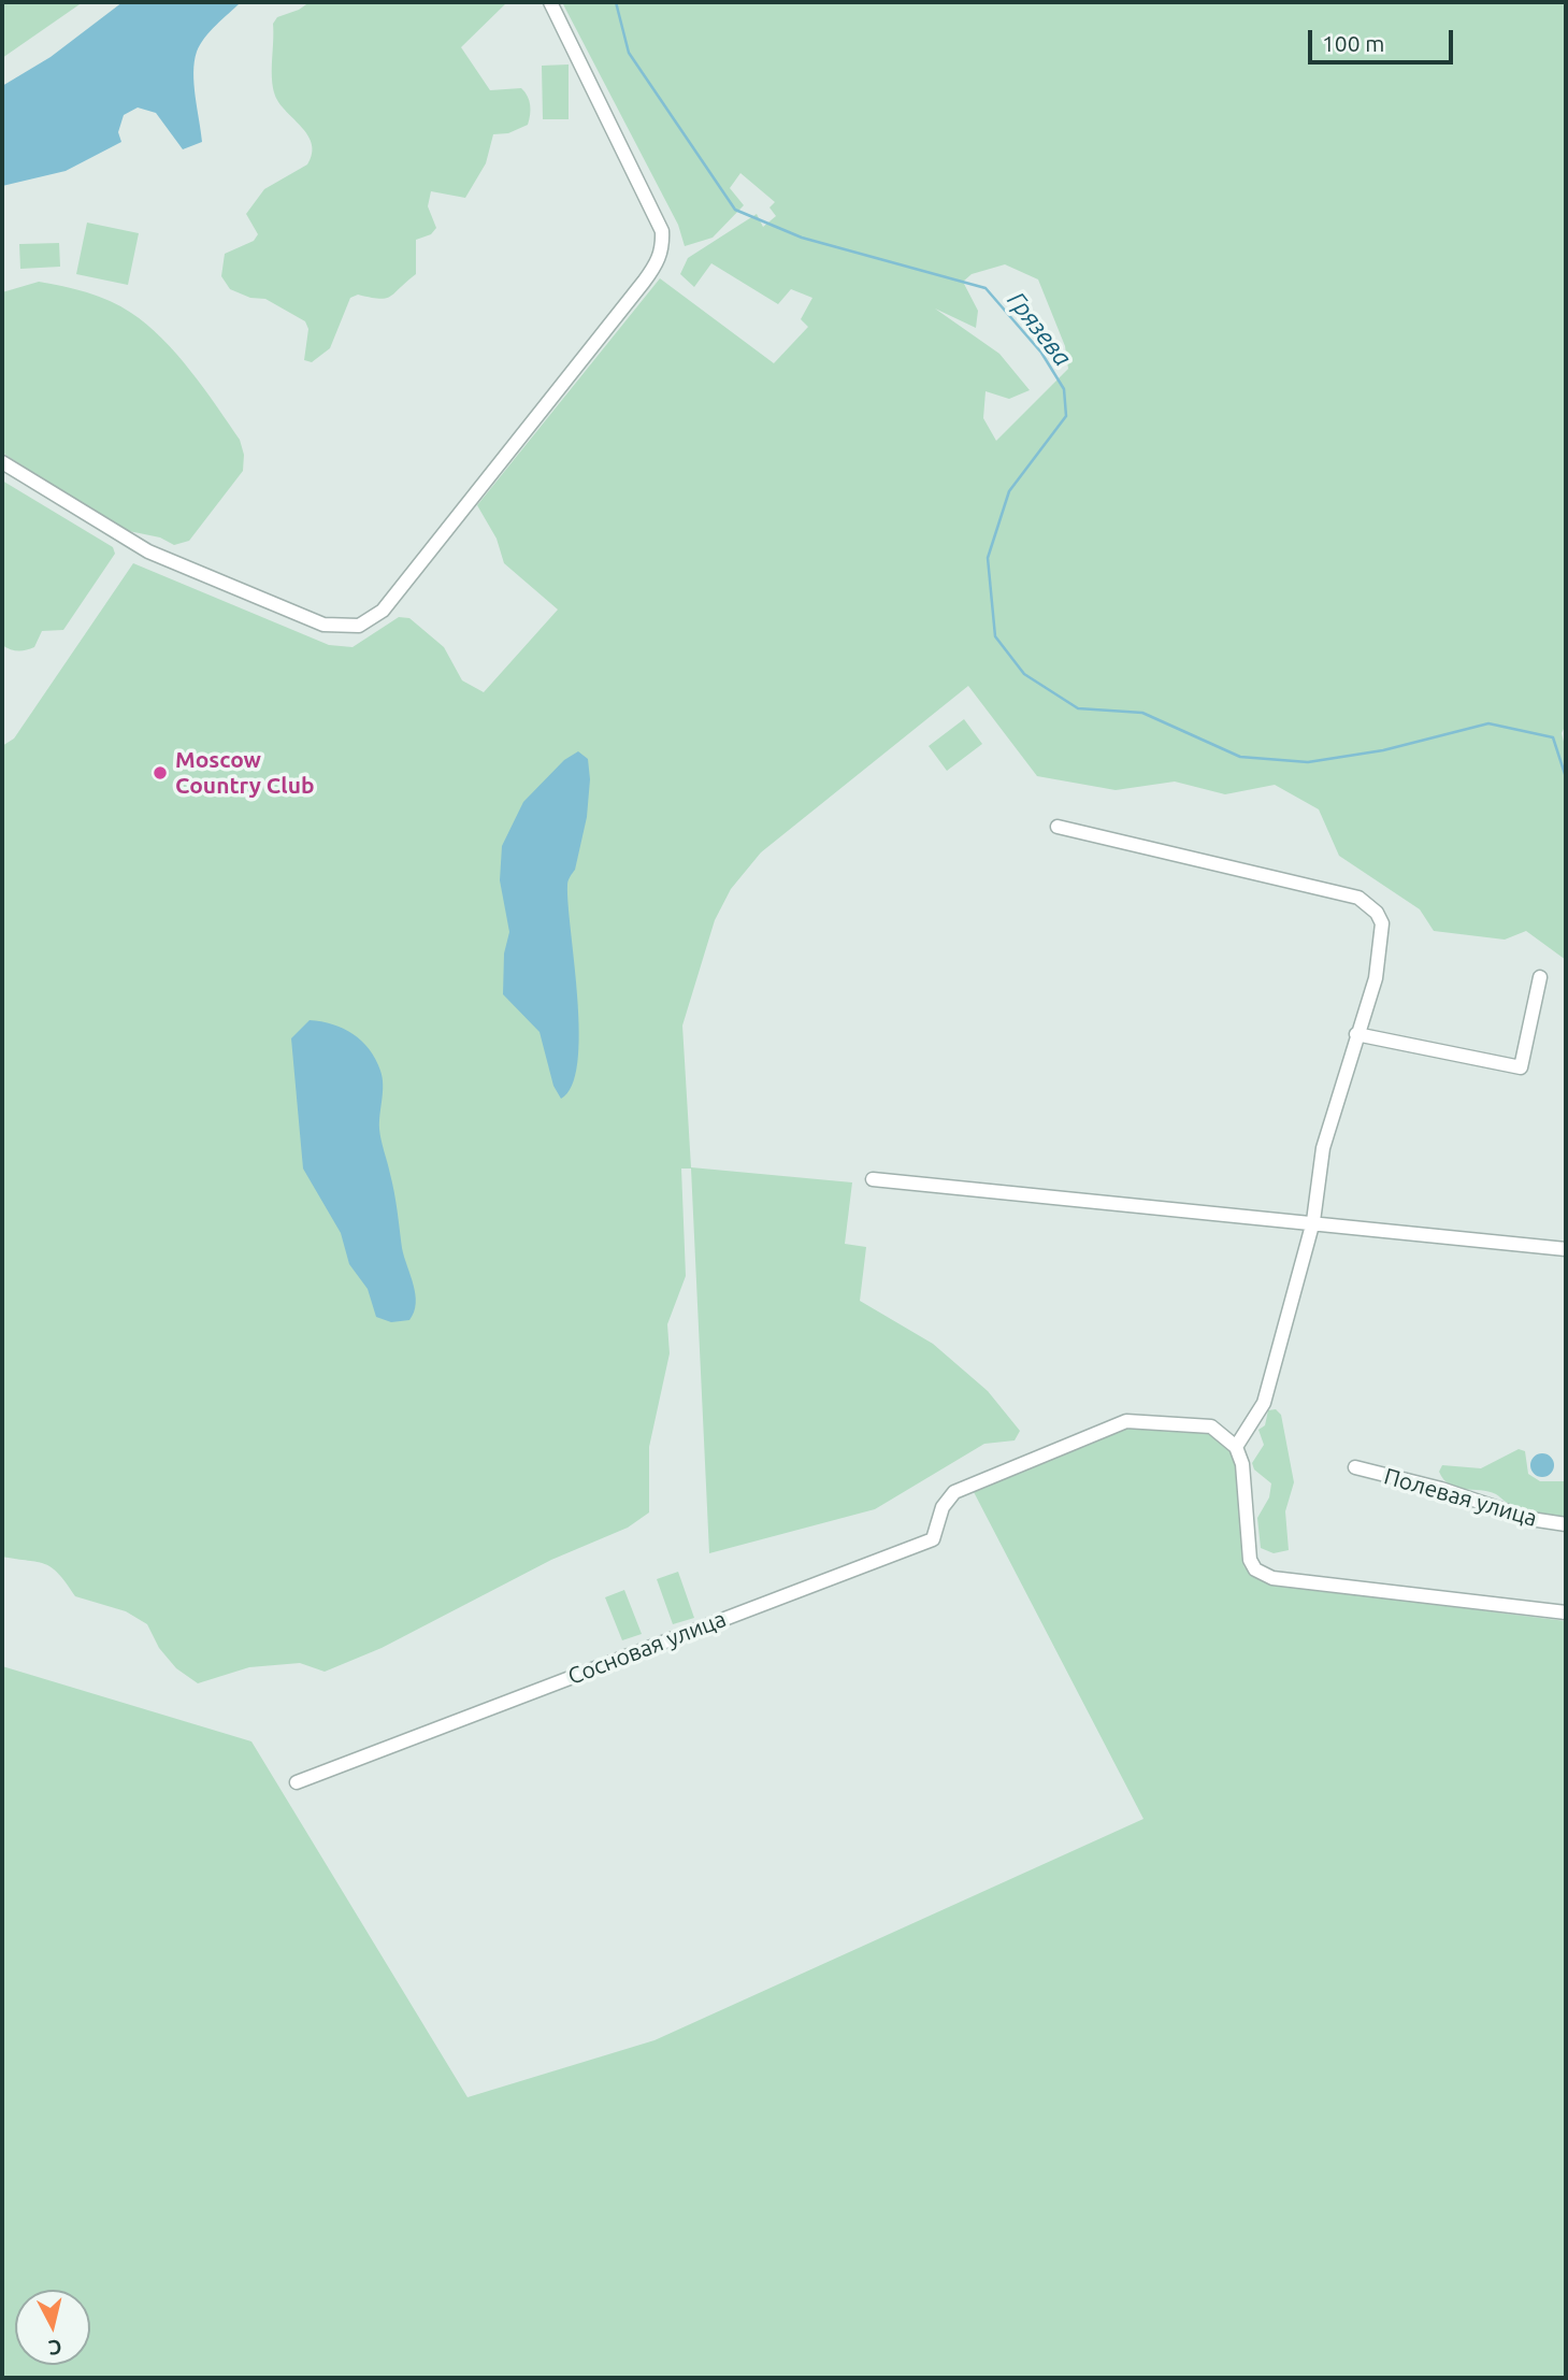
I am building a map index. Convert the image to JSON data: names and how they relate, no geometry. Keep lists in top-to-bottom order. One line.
{"streets":{"street":["Полевая улица","Сосновая улица"]},"water":["Грязева"],"places":["Moscow Country Club"],"scale_bar":"100 m","north":"bottom"}
